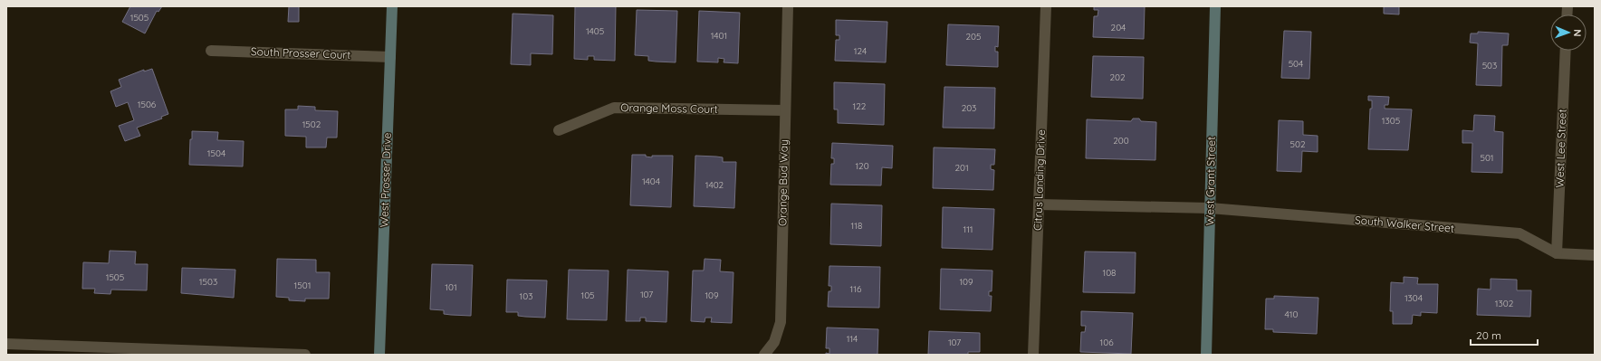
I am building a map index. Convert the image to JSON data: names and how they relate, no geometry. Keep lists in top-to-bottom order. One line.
{"streets":{"street":["South Prosser Court","Orange Moss Court","West Lee Street","West Prosser Drive","Citrus Landing Drive","West Grant Street","Orange Bud Way","South Walker Street"]},"crossings":[["South Prosser Court","West Prosser Drive"],["Orange Moss Court","Orange Bud Way"],["West Lee Street","South Walker Street"],["Citrus Landing Drive","South Walker Street"],["West Grant Street","South Walker Street"]],"house_numbers":["1505","204","1405","1401","205","124","504","503","202","1506","122","203","1305","1502","200","502","1504","501","120","201","1404","1402","118","111","108","1505","1503","109","1501","101","116","107","105","109","103","1304","1302","410","114","107","106"],"scale_bar":"20 m","north":"right"}
